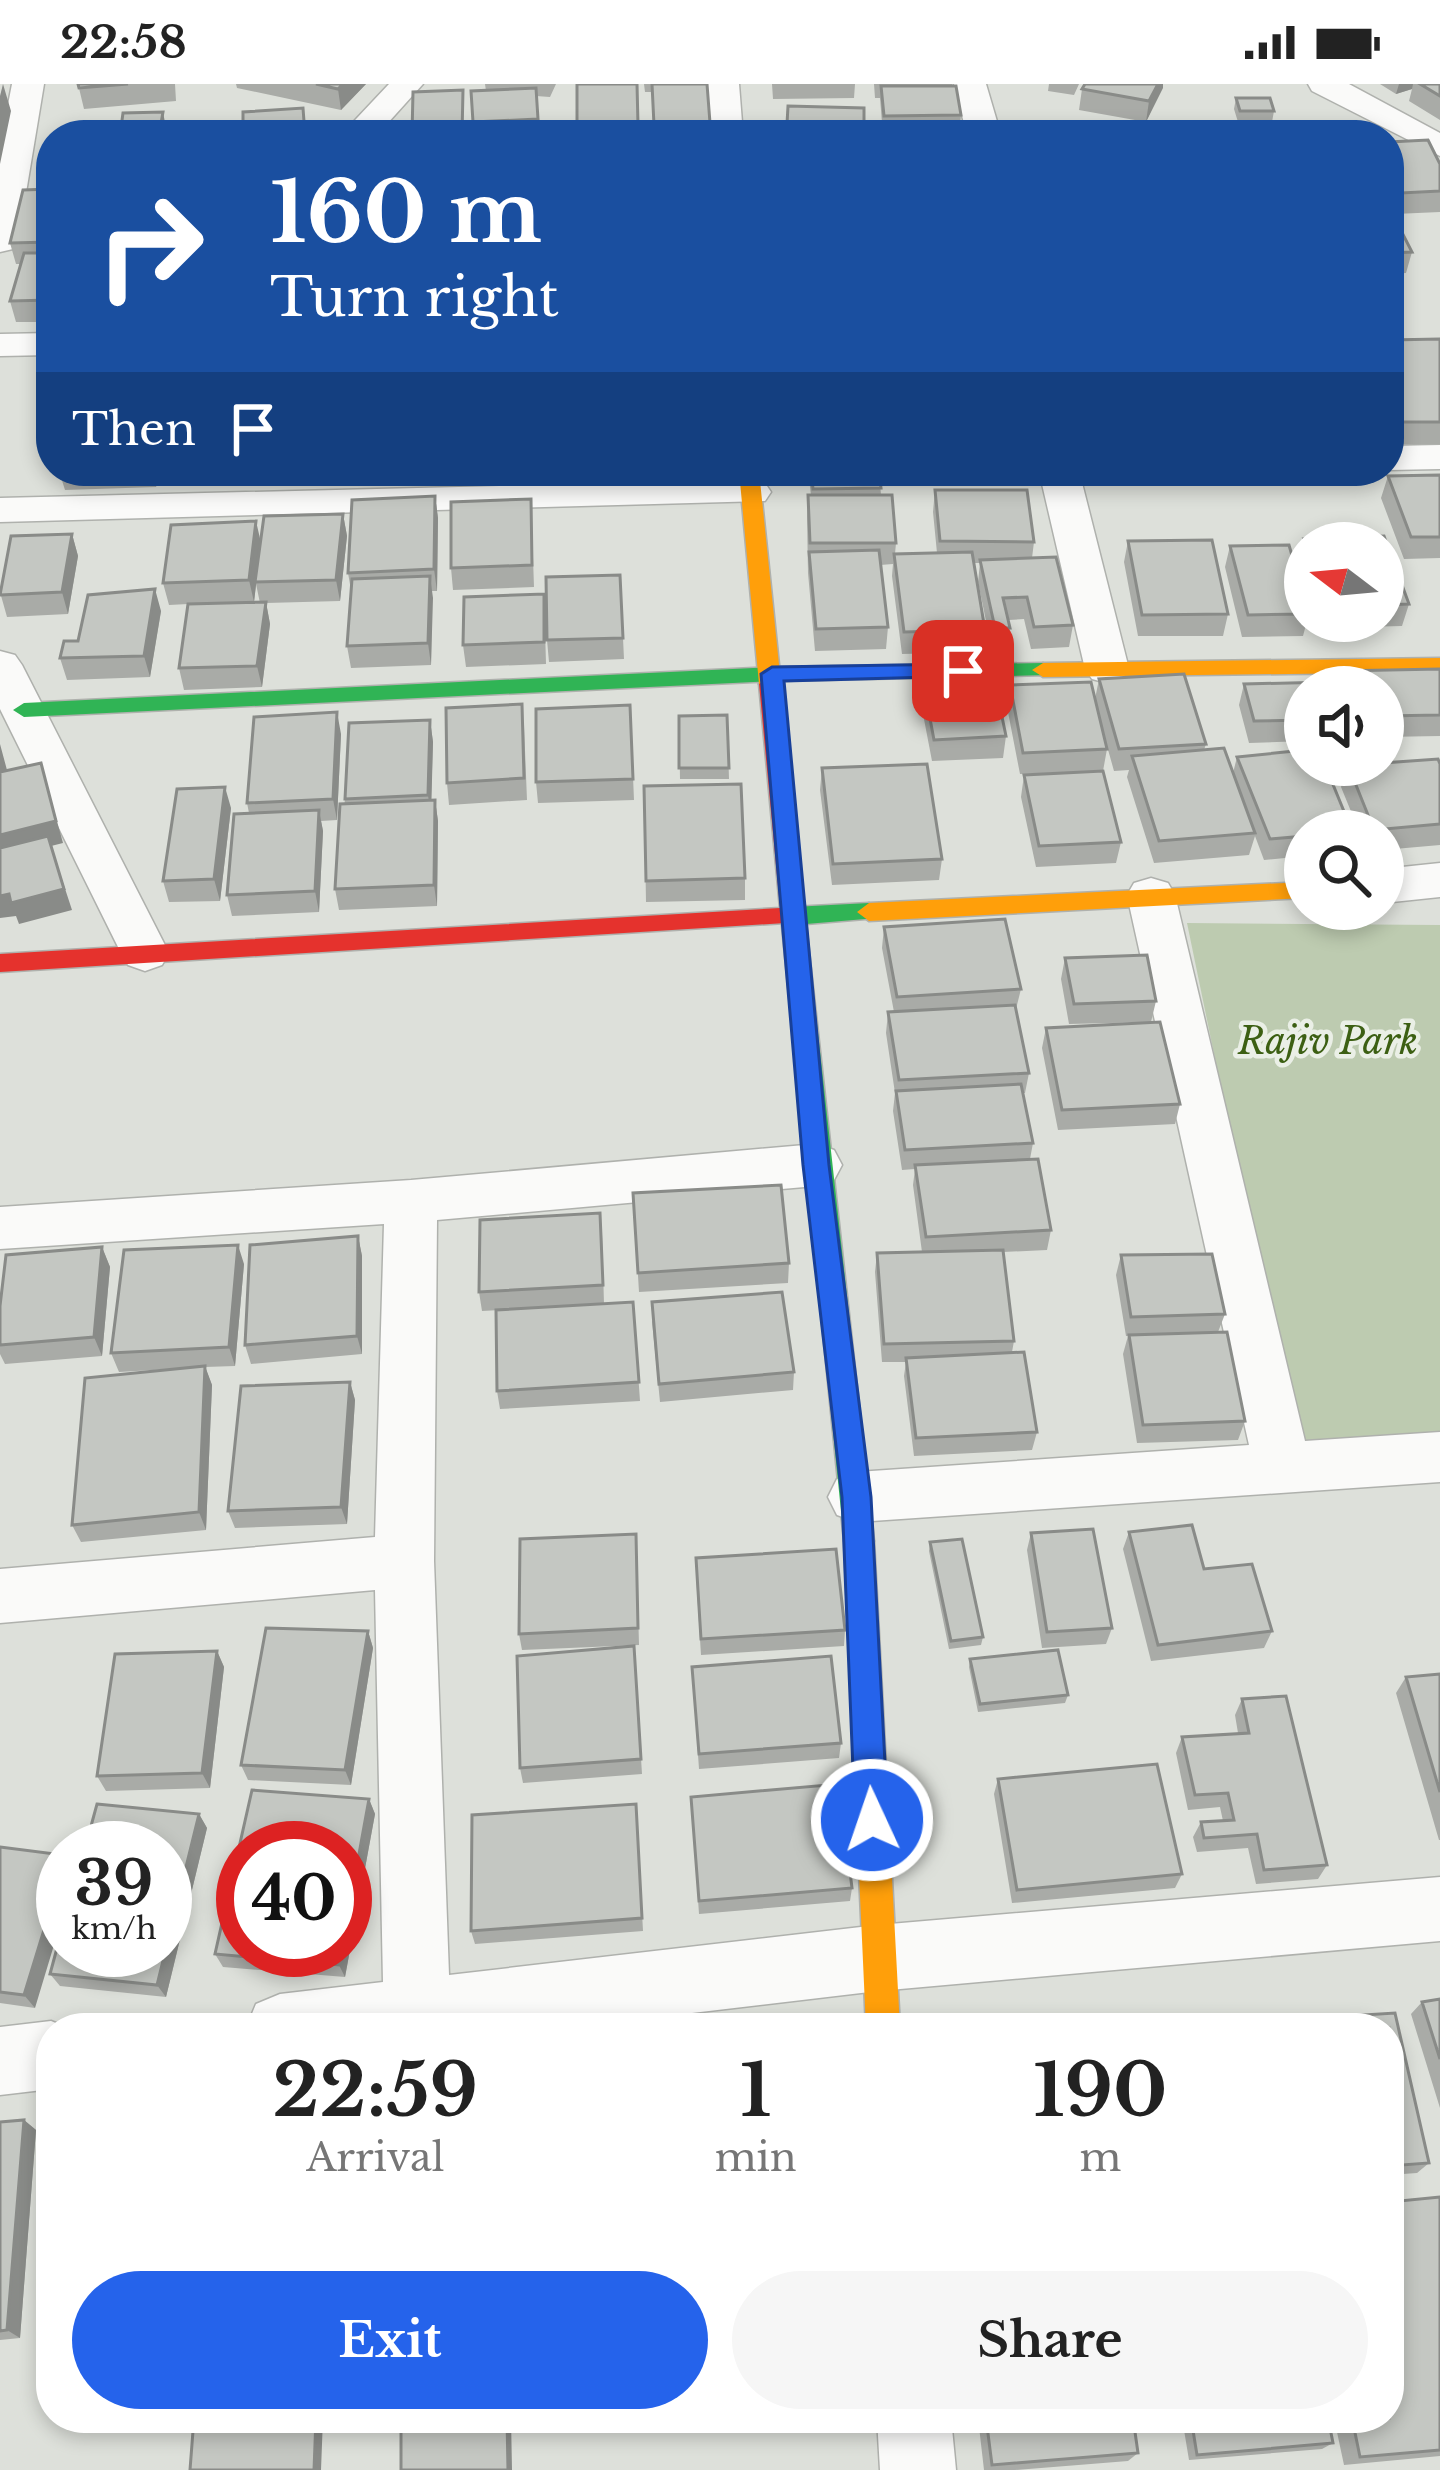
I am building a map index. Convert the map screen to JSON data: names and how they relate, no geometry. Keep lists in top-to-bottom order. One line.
{"parks":["Rajiv Park"],"north":"left","page":{"status":"22:58","turn":["160 m","Turn right"],"then":"Then","speed":"39 km/h","limit":"40","eta":["22:59","Arrival","1","min","190","m"],"buttons":["Exit","Share"]}}
